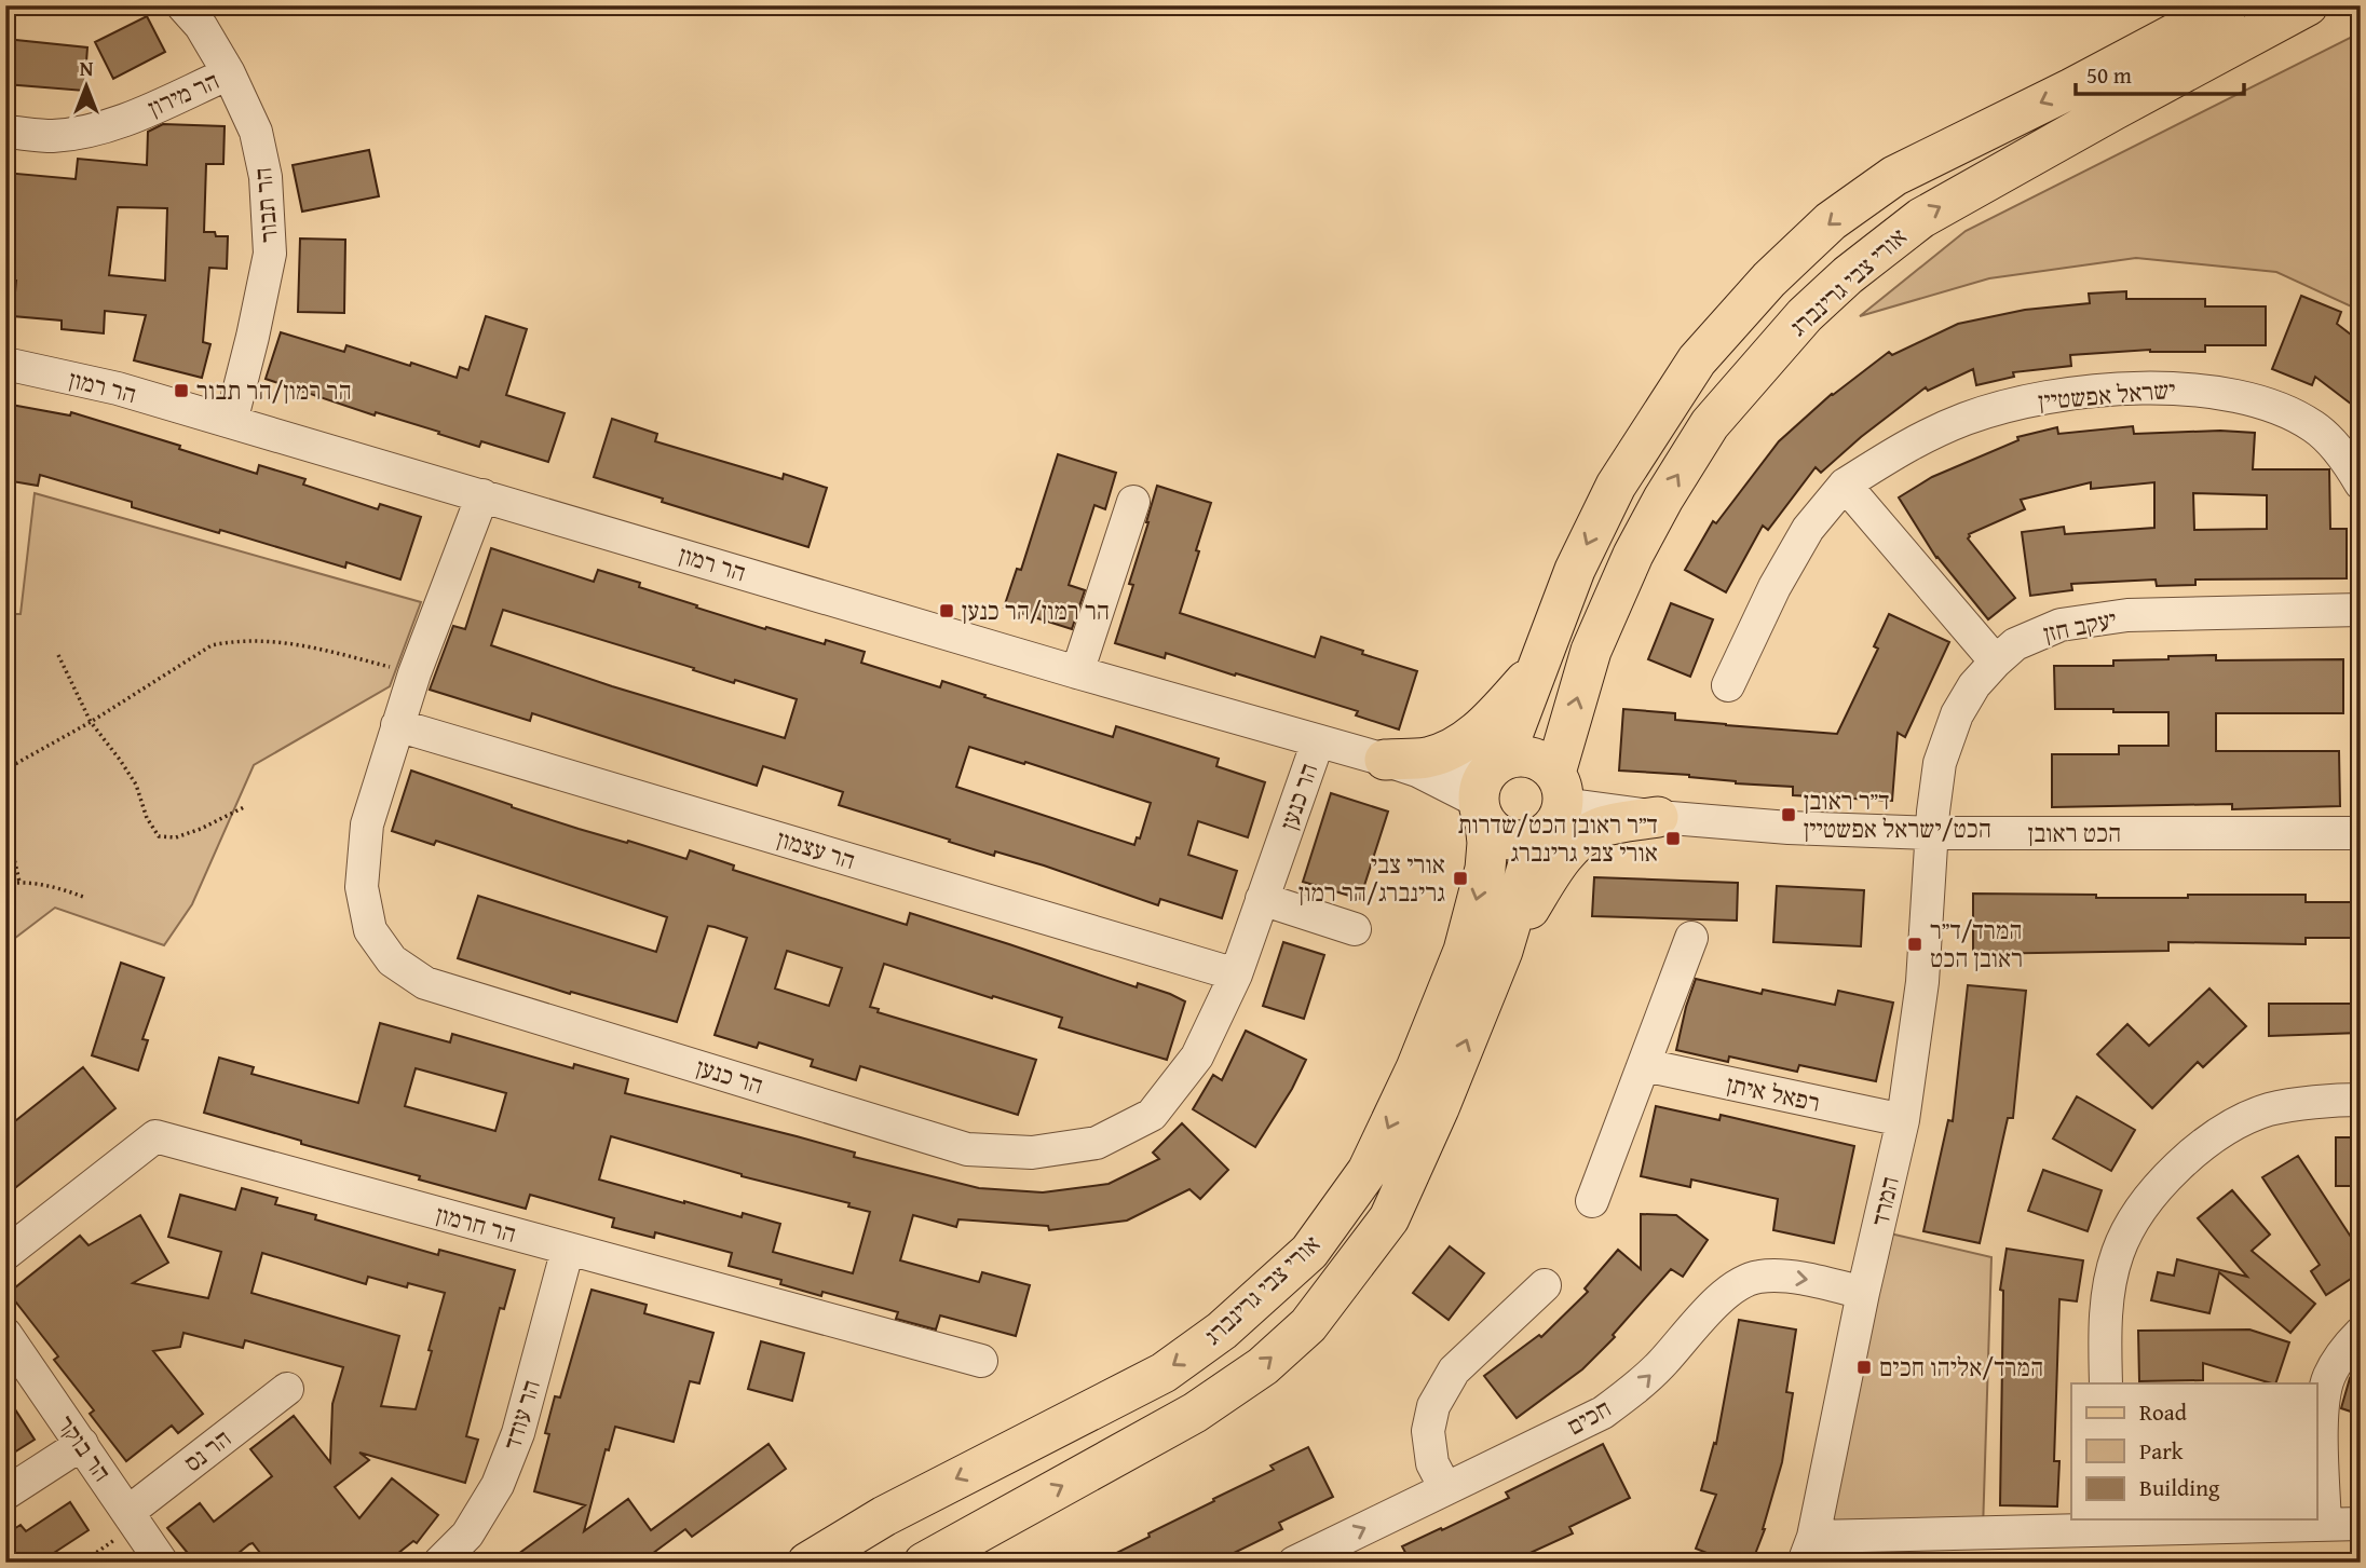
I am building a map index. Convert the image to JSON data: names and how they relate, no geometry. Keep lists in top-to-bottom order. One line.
{"streets":{"main road":["אורי צבי גרינברג"],"street":["הר מירון","הר תבור","הר רמון","ישראל אפשטיין","יעקב חזן","הר כנען","הכט ראובן","הר עצמון","רפאל איתן","המרד","הר חרמון","הר עודד","חכים","הר בוקר","הר נס"]},"crossings":[["הר מירון","הר תבור"],["הר תבור","הר רמון"],["אורי צבי גרינברג","הר רמון"],["אורי צבי גרינברג","הכט ראובן"],["הר רמון","הר כנען"],["הר רמון","הכט ראובן"],["יעקב חזן","הכט ראובן"],["יעקב חזן","המרד"],["הר כנען","הר עצמון"],["הכט ראובן","המרד"],["רפאל איתן","המרד"],["המרד","חכים"],["הר חרמון","הר עודד"],["הר בוקר","הר נס"]],"one_way":["חכים"],"places":{"transit":["הר רמון/הר תבור","הר רמון/הר כנען","ד״ר ראובן הכט/ישראל אפשטיין","ד״ר ראובן הכט/שדרות אורי צבי גרינברג","אורי צבי גרינברג/הר רמון","המרד/ד״ר ראובן הכט","המרד/אליהו חכים"]},"legend":["Road","Park","Building"],"scale_bar":"50 m","north":"top"}
